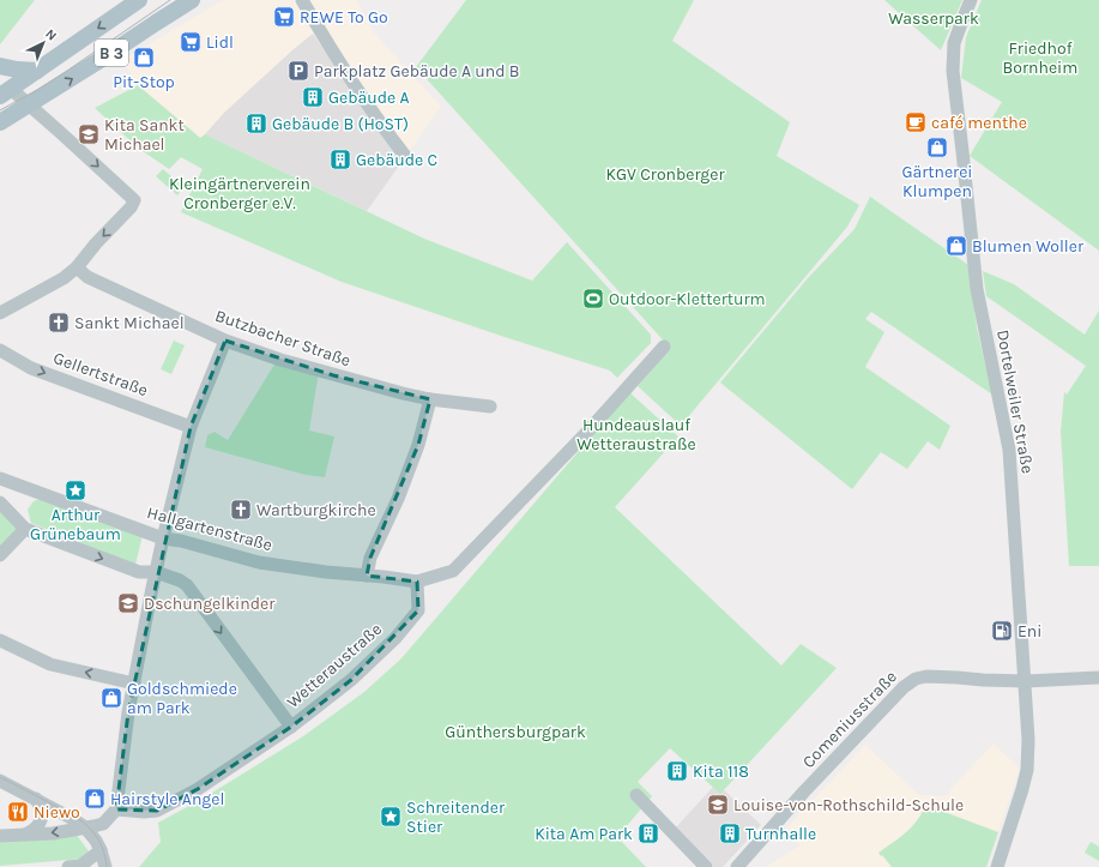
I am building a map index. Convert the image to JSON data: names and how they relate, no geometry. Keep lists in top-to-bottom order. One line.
{"streets":{"main road":["B 3"],"street":["Butzbacher Straße","Gellertstraße","Dortelweiler Straße","Hallgartenstraße","Wetteraustraße","Comeniusstraße"]},"crossings":[["Dortelweiler Straße","Comeniusstraße"],["Hallgartenstraße","Wetteraustraße"]],"one_way":["Gellertstraße"],"parks":["Wasserpark","Friedhof Bornheim","KGV Cronberger","Kleingärtnerverein Cronberger e.V.","Hundeauslauf Wetteraustraße","Günthersburgpark"],"places":{"supermarket":["REWE To Go","Lidl"],"shop":["Pit-Stop","Gärtnerei Klumpen","Blumen Woller","Goldschmiede am Park","Hairstyle Angel"],"parking":["Parkplatz Gebäude A und B"],"building":["Gebäude A","Gebäude B (HoST)","Gebäude C","Kita 118","Kita Am Park","Turnhalle"],"cafe":["café menthe"],"school or university":["Kita Sankt Michael","Dschungelkinder","Louise-von-Rothschild-Schule"],"sports":["Outdoor-Kletterturm"],"church":["Sankt Michael","Wartburgkirche"],"place":["Arthur Grünebaum","Schreitender Stier"],"fuel station":["Eni"],"restaurant":["Niewo"]},"north":"top right"}
